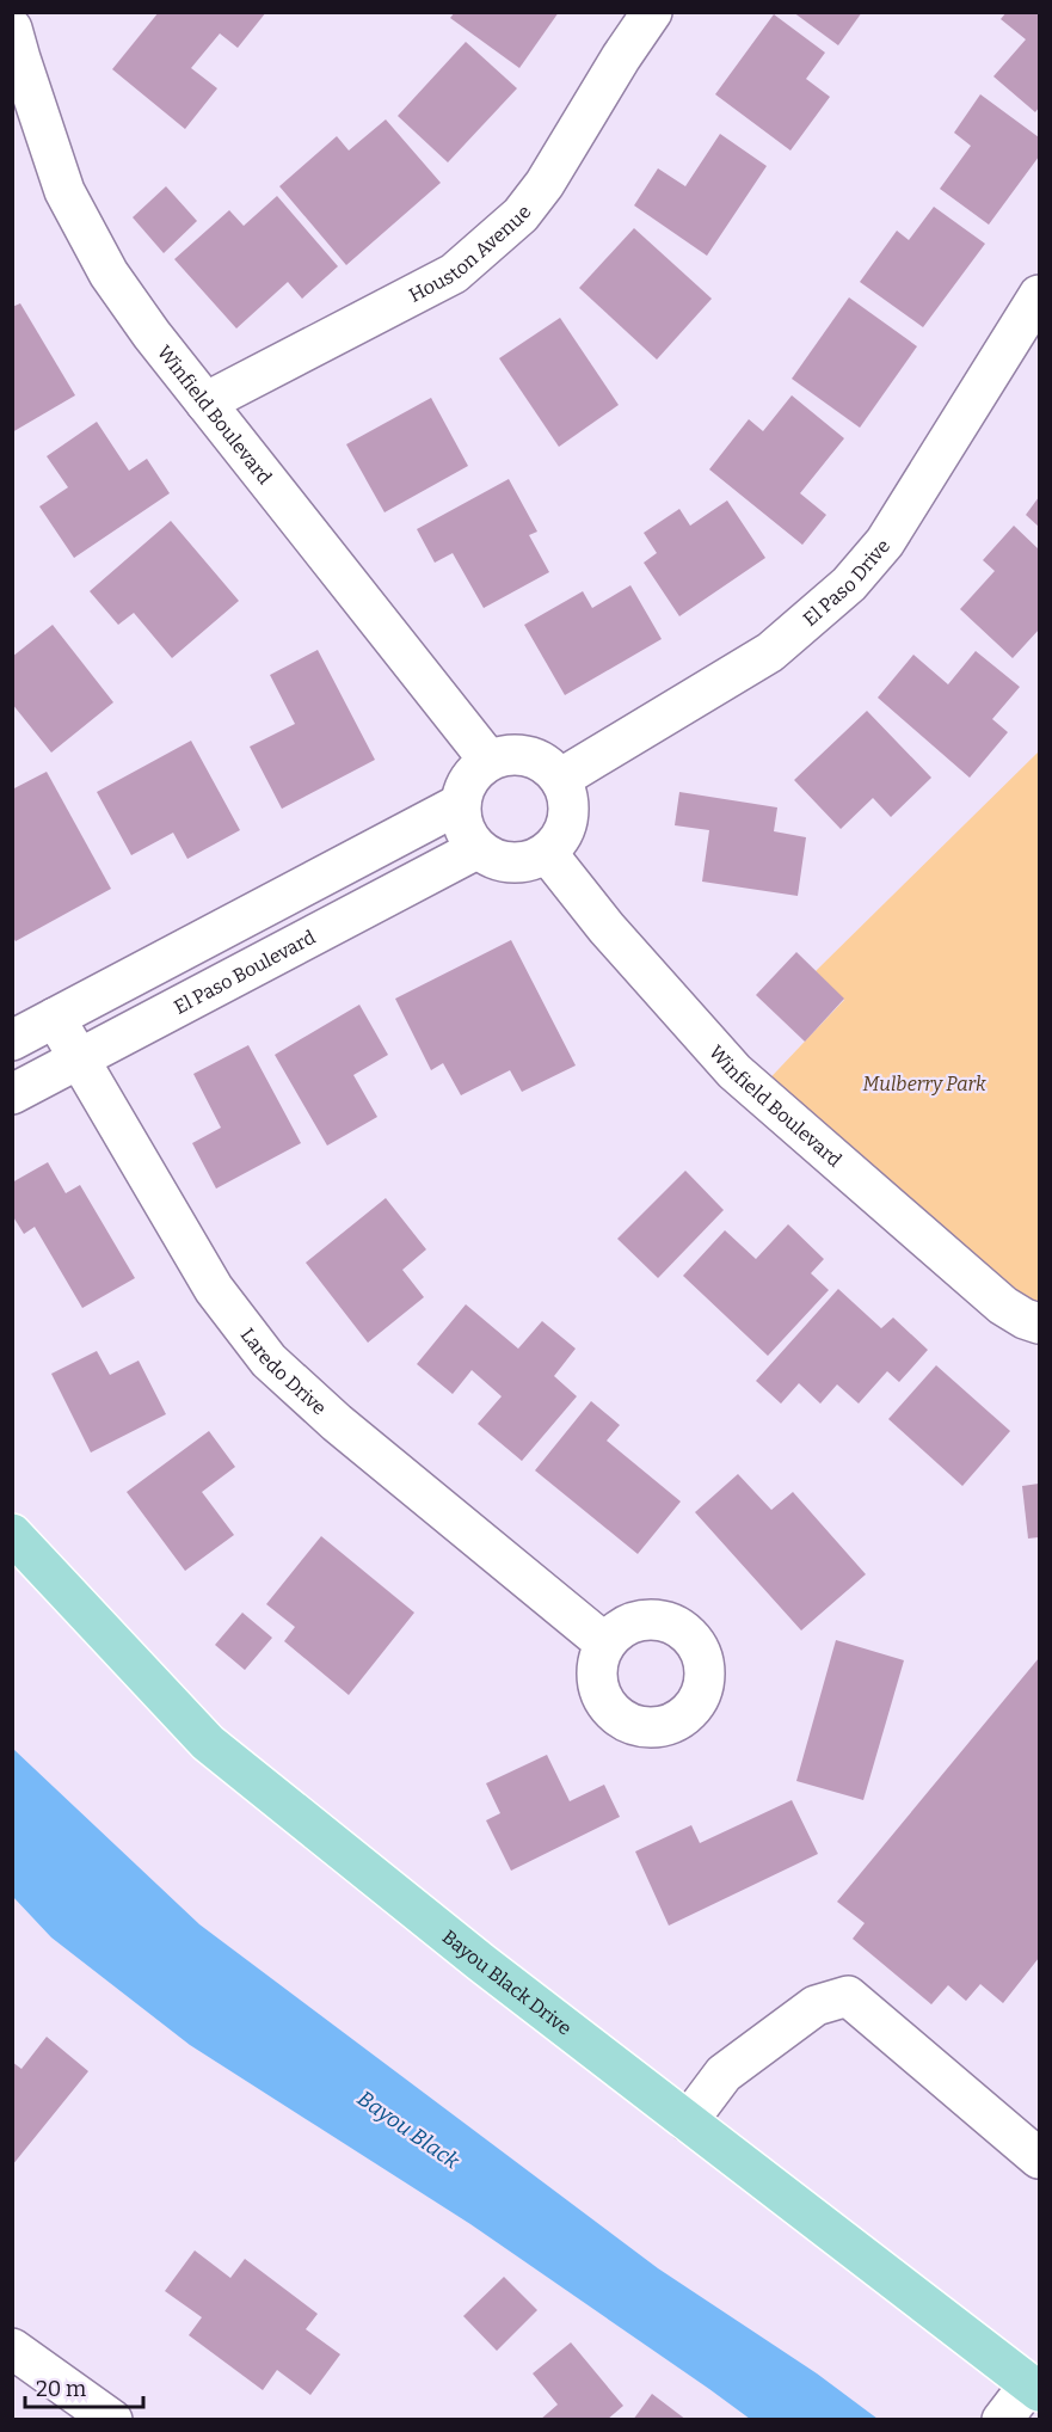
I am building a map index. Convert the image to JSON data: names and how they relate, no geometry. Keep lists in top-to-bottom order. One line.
{"streets":{"main road":["Bayou Black Drive"],"street":["Houston Avenue","Winfield Boulevard","El Paso Drive","El Paso Boulevard","Laredo Drive"]},"crossings":[["Houston Avenue","Winfield Boulevard"],["Winfield Boulevard","El Paso Drive"],["Winfield Boulevard","El Paso Boulevard"],["El Paso Drive","El Paso Boulevard"],["El Paso Boulevard","Laredo Drive"]],"water":["Bayou Black"],"parks":["Mulberry Park"],"scale_bar":"20 m"}
